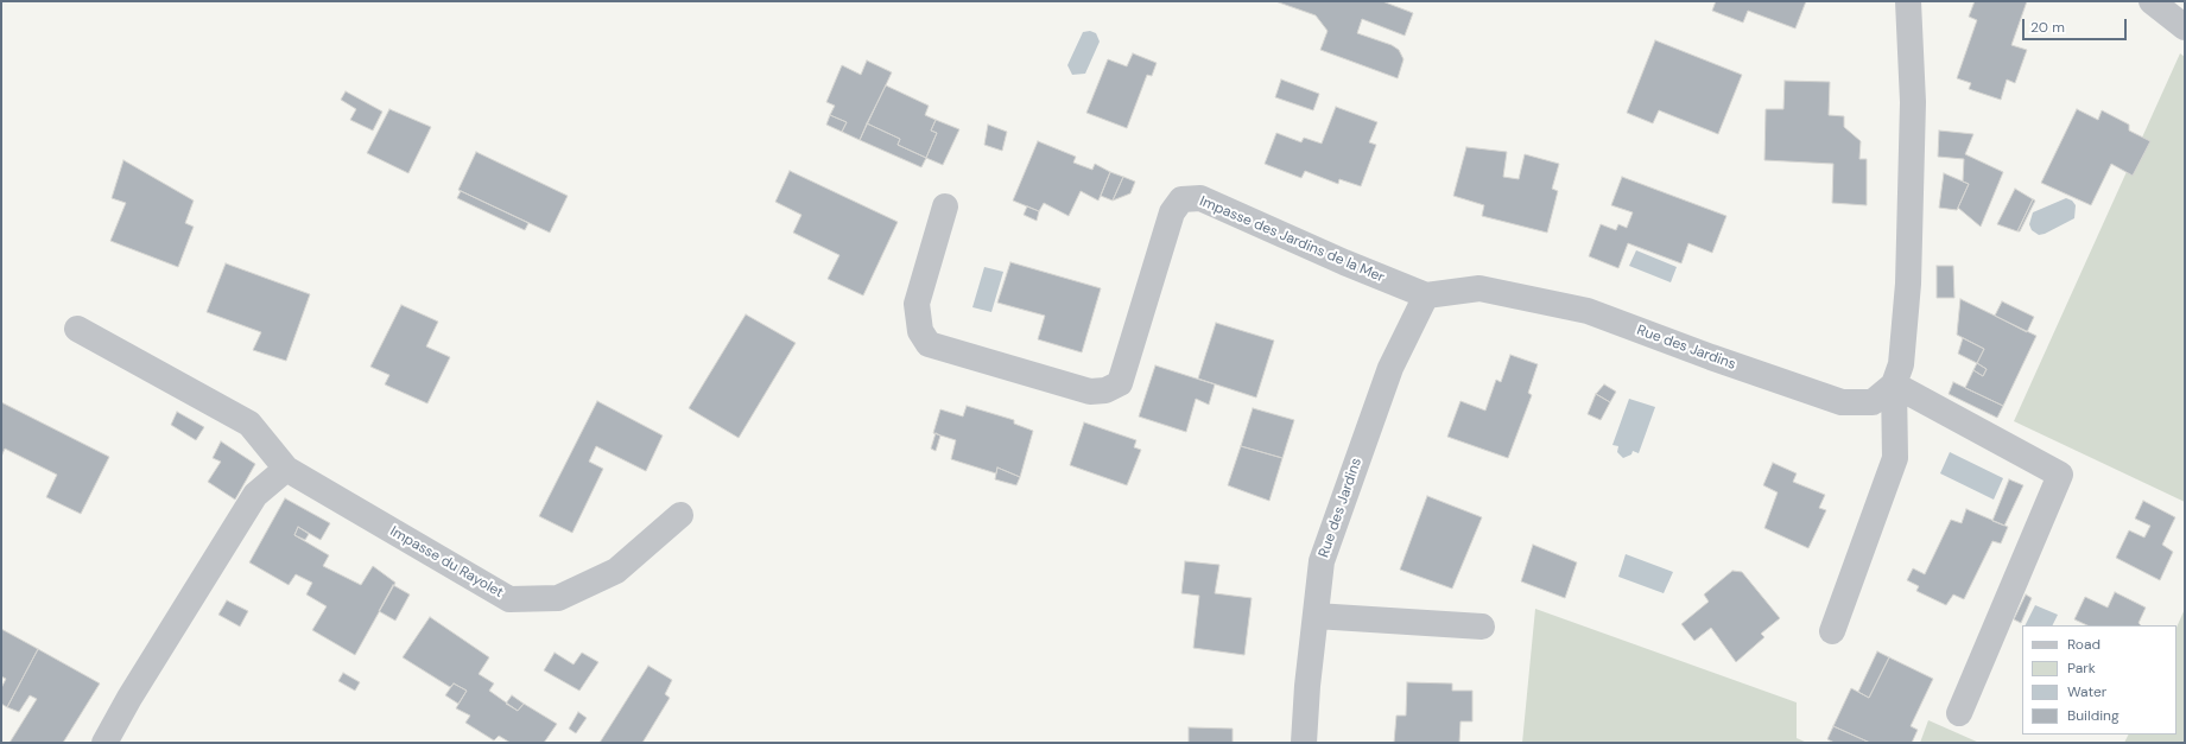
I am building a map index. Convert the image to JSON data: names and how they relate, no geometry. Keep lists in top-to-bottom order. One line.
{"streets":{"street":["Impasse des Jardins de la Mer","Rue des Jardins","Impasse du Rayolet"]},"crossings":[["Impasse des Jardins de la Mer","Rue des Jardins"]],"legend":["Road","Park","Water","Building"],"scale_bar":"20 m"}
